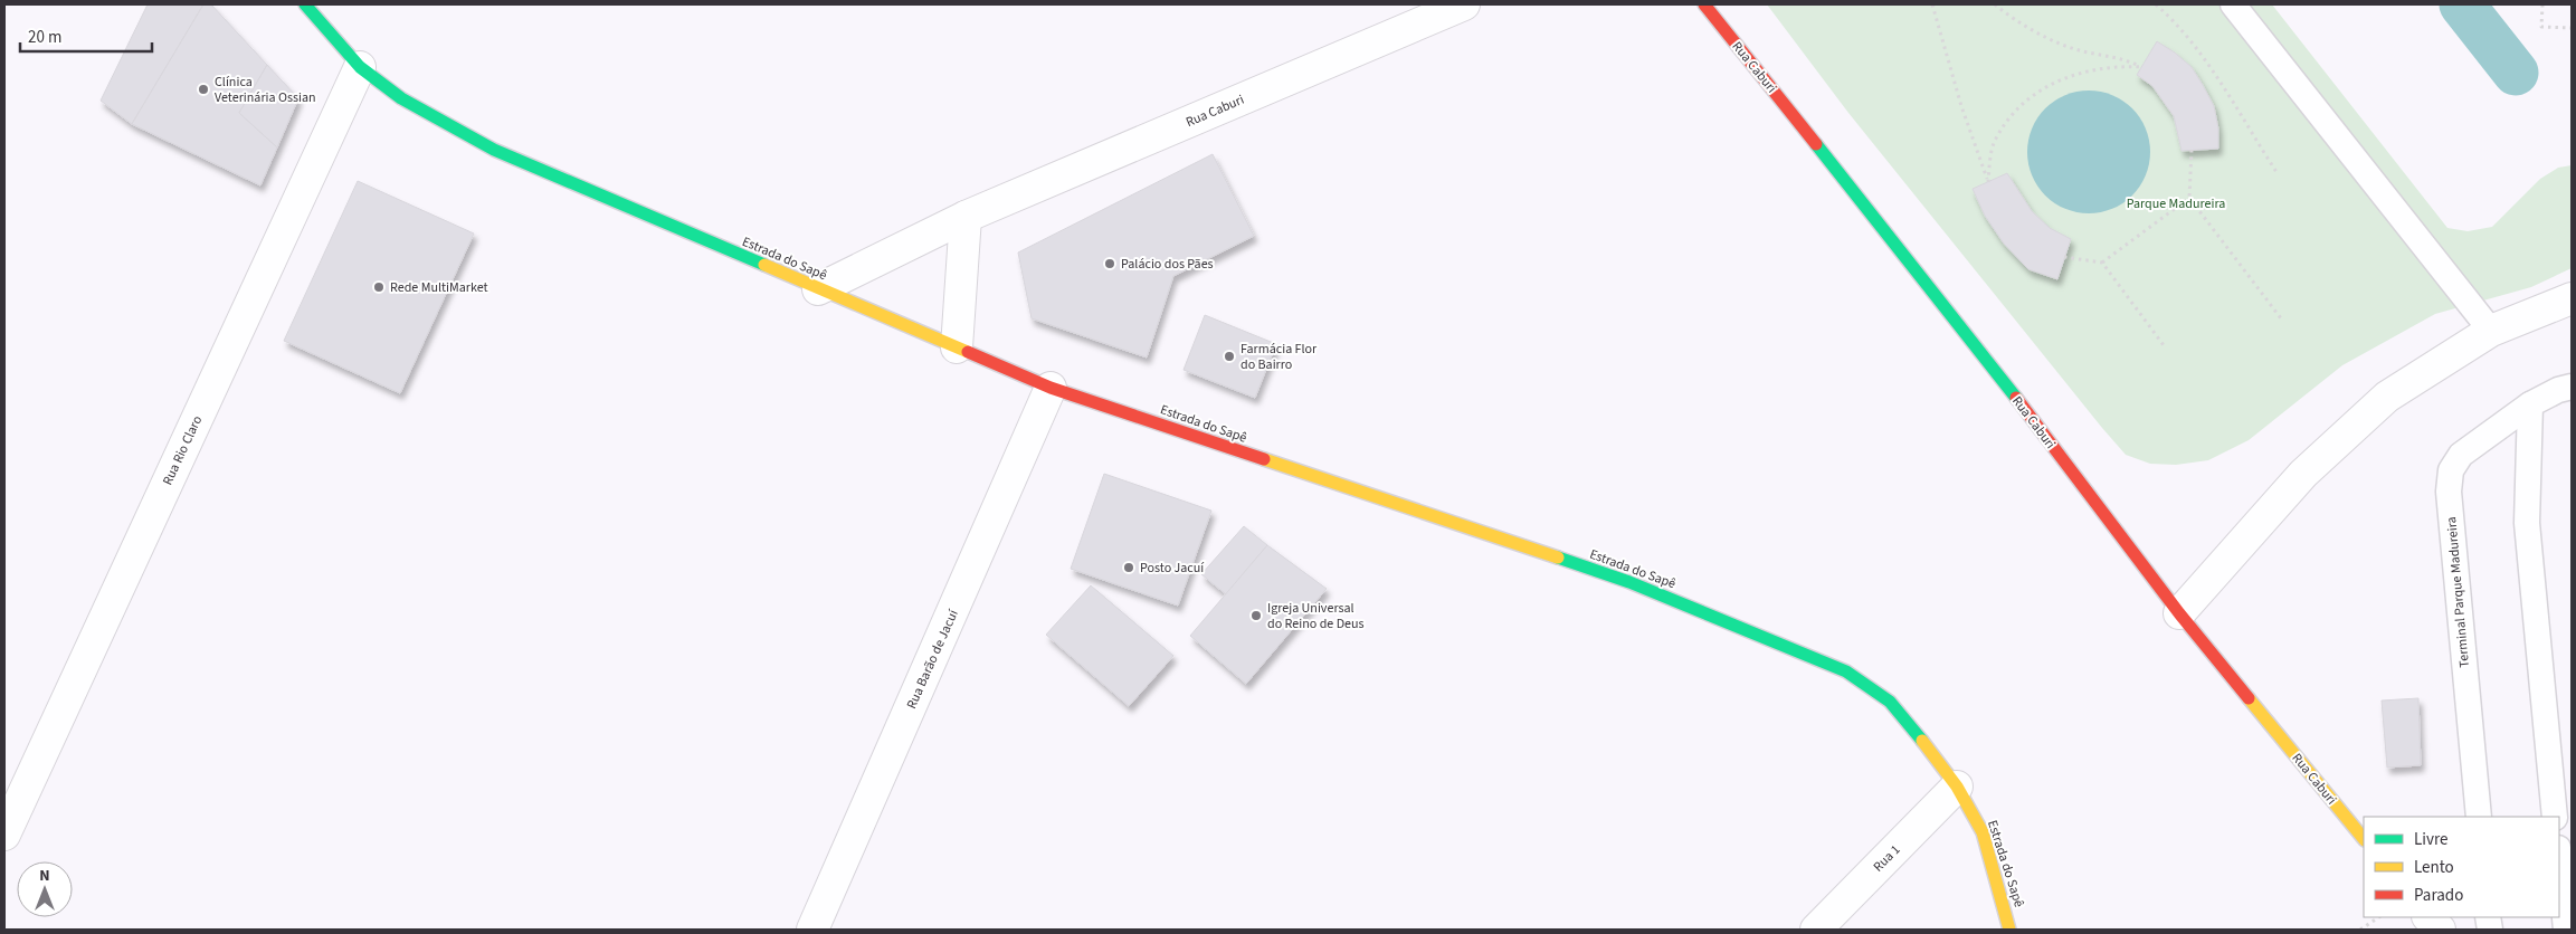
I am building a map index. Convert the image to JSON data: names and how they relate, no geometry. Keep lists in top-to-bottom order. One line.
{"streets":{"street":["Rua Caburi","Estrada do Sapê","Rua Rio Claro","Rua Barão de Jacuí","Rua 1"],"lane":["Terminal Parque Madureira"]},"crossings":[["Rua Caburi","Estrada do Sapê"],["Estrada do Sapê","Rua Rio Claro"],["Estrada do Sapê","Rua Barão de Jacuí"],["Estrada do Sapê","Rua 1"]],"parks":["Parque Madureira"],"places":["Clínica Veterinária Ossian","Palácio dos Pães","Rede MultiMarket","Farmácia Flor do Bairro","Posto Jacuí","Igreja Universal do Reino de Deus"],"legend":["Livre","Lento","Parado"],"scale_bar":"20 m","north":"top"}
